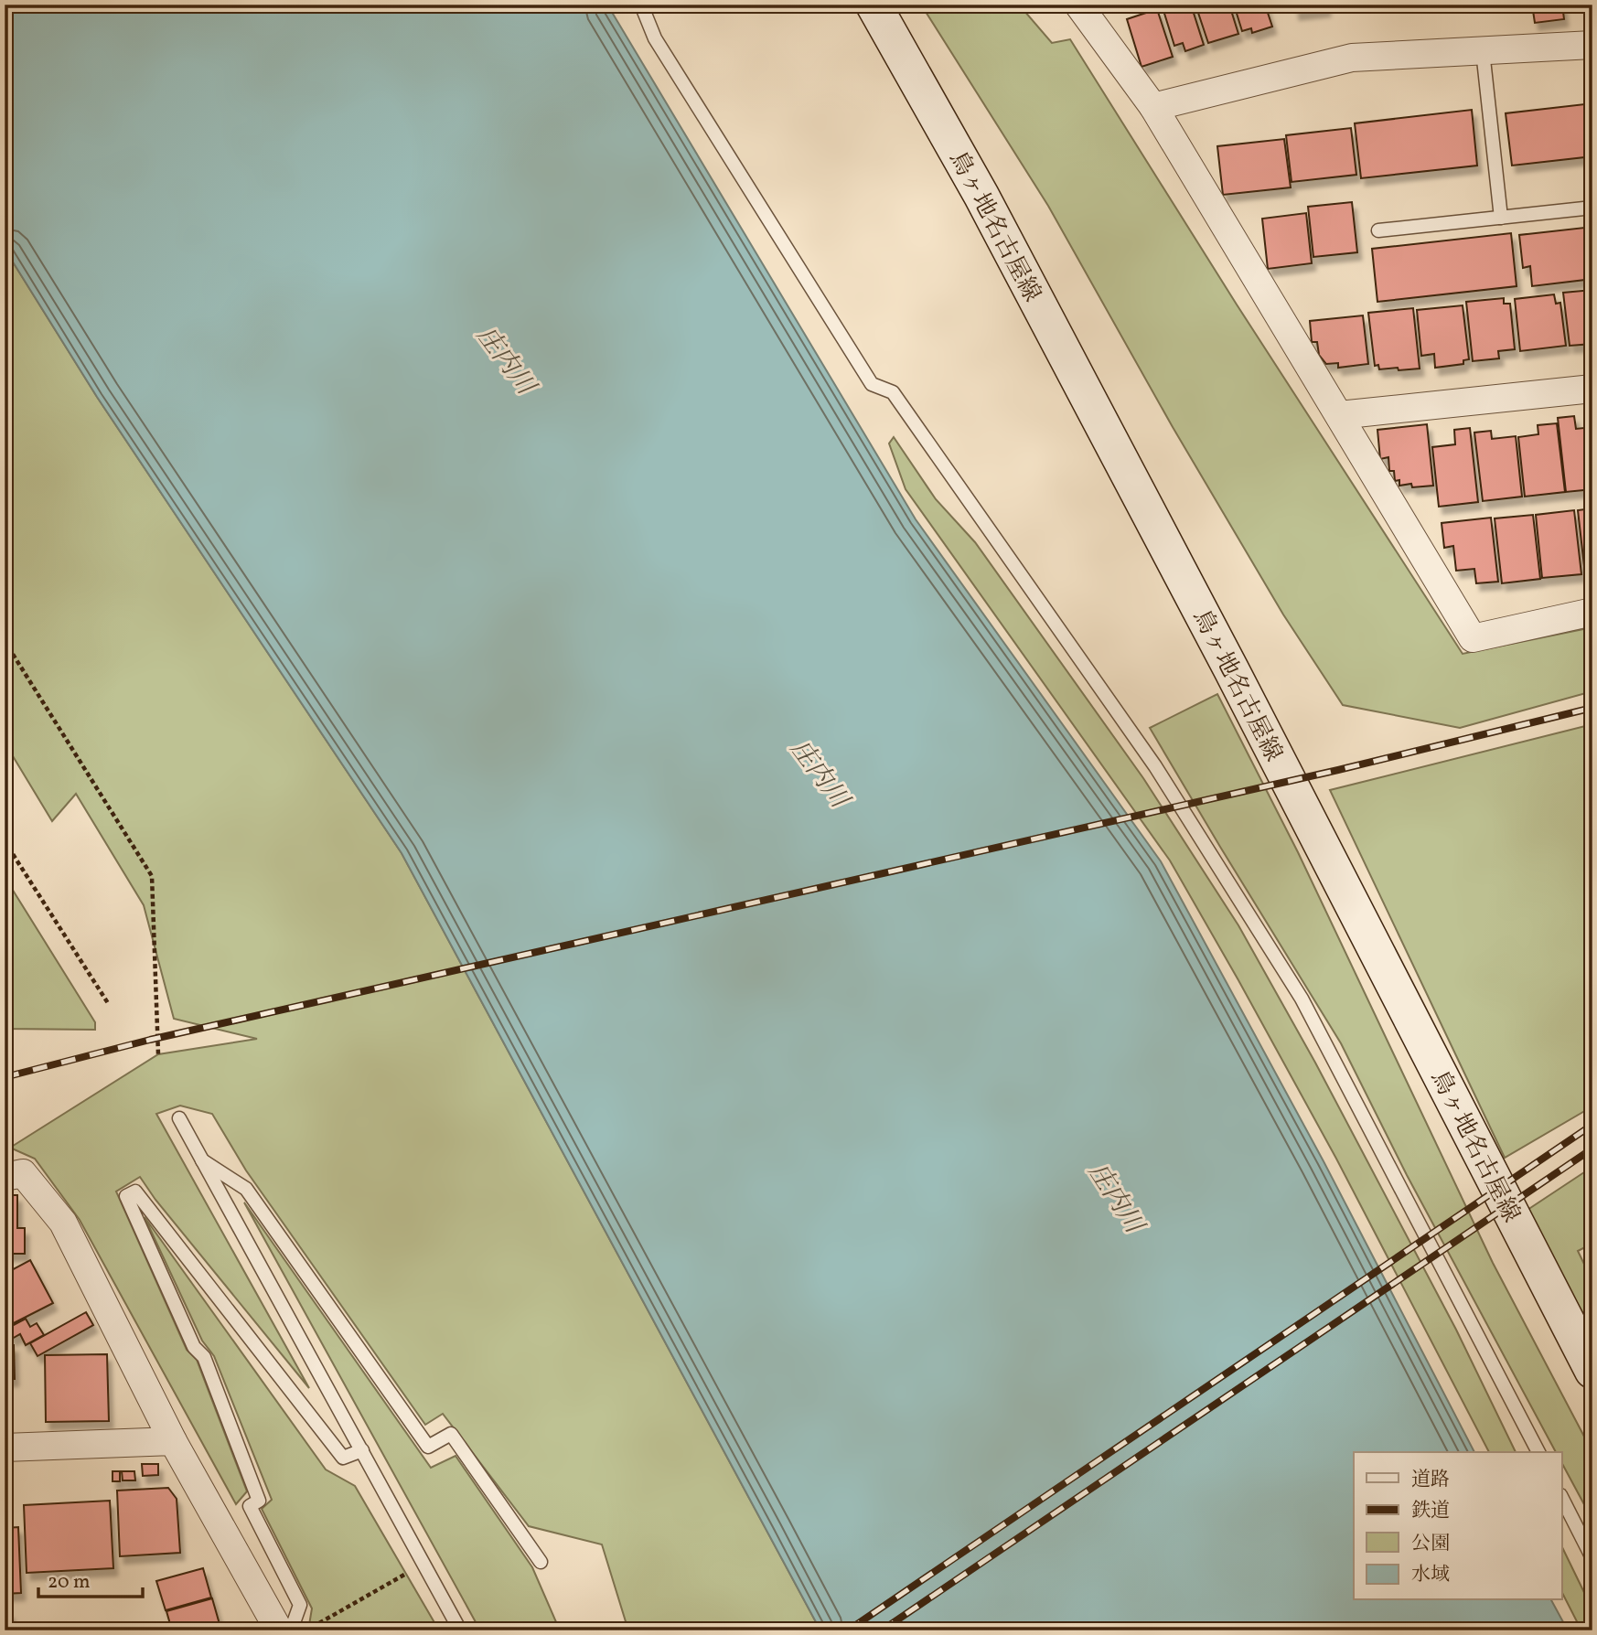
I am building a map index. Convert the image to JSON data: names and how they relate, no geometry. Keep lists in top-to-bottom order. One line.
{"streets":{"main road":["鳥ヶ地名古屋線"]},"water":["庄内川"],"legend":["道路","鉄道","公園","水域"],"scale_bar":"20 m"}
